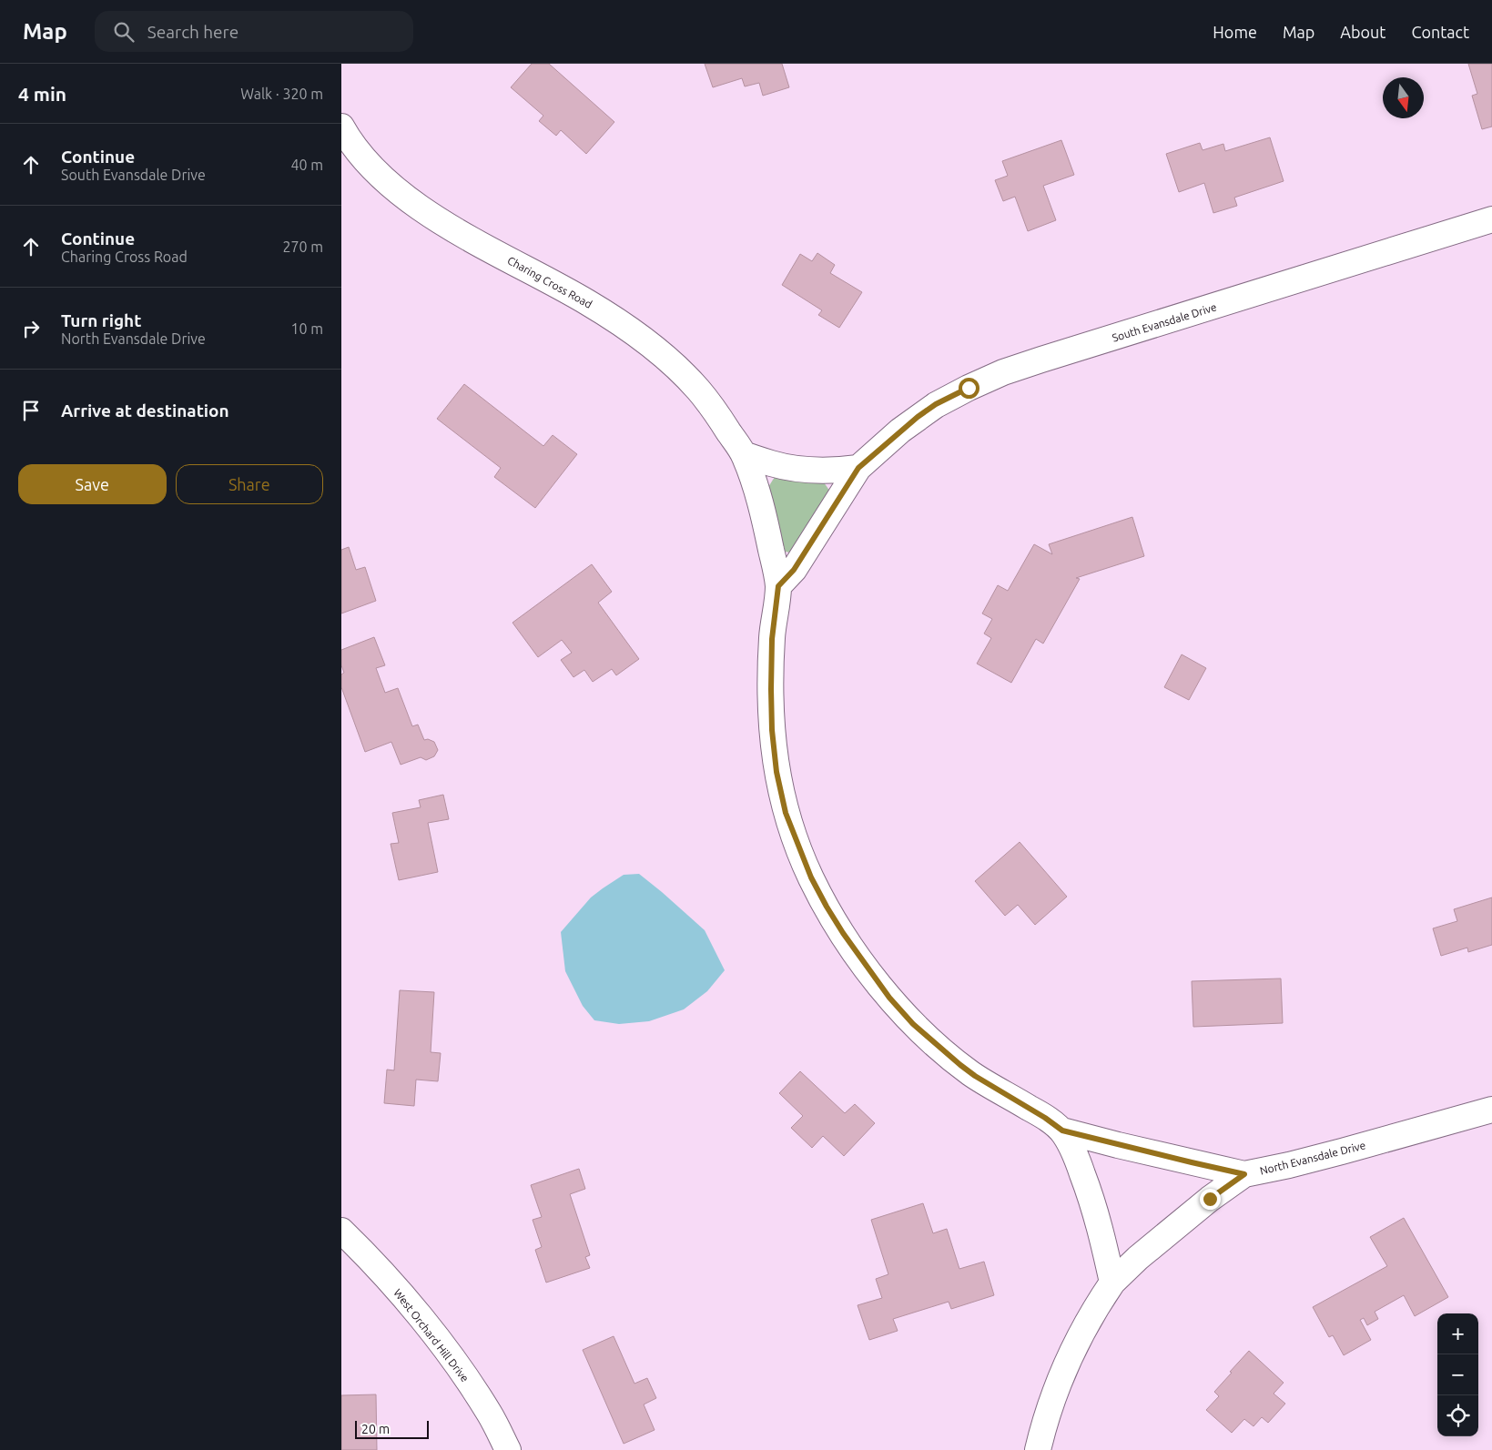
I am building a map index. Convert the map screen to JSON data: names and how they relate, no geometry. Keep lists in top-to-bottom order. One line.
{"streets":{"street":["Charing Cross Road","South Evansdale Drive","North Evansdale Drive","West Orchard Hill Drive"]},"crossings":[["Charing Cross Road","North Evansdale Drive"]],"scale_bar":"20 m","north":"bottom","page":{"header":"Map","search":"Search here","nav":["Home","Map","About","Contact"],"heading":["4 min","Walk · 320 m"],"list":[["Continue","South Evansdale Drive","40 m"],["Continue","Charing Cross Road","270 m"],["Turn right","North Evansdale Drive","10 m"],"Arrive at destination"],"buttons":["Save","Share"],"map_buttons":["+","−"],"scale":"20 m"}}
